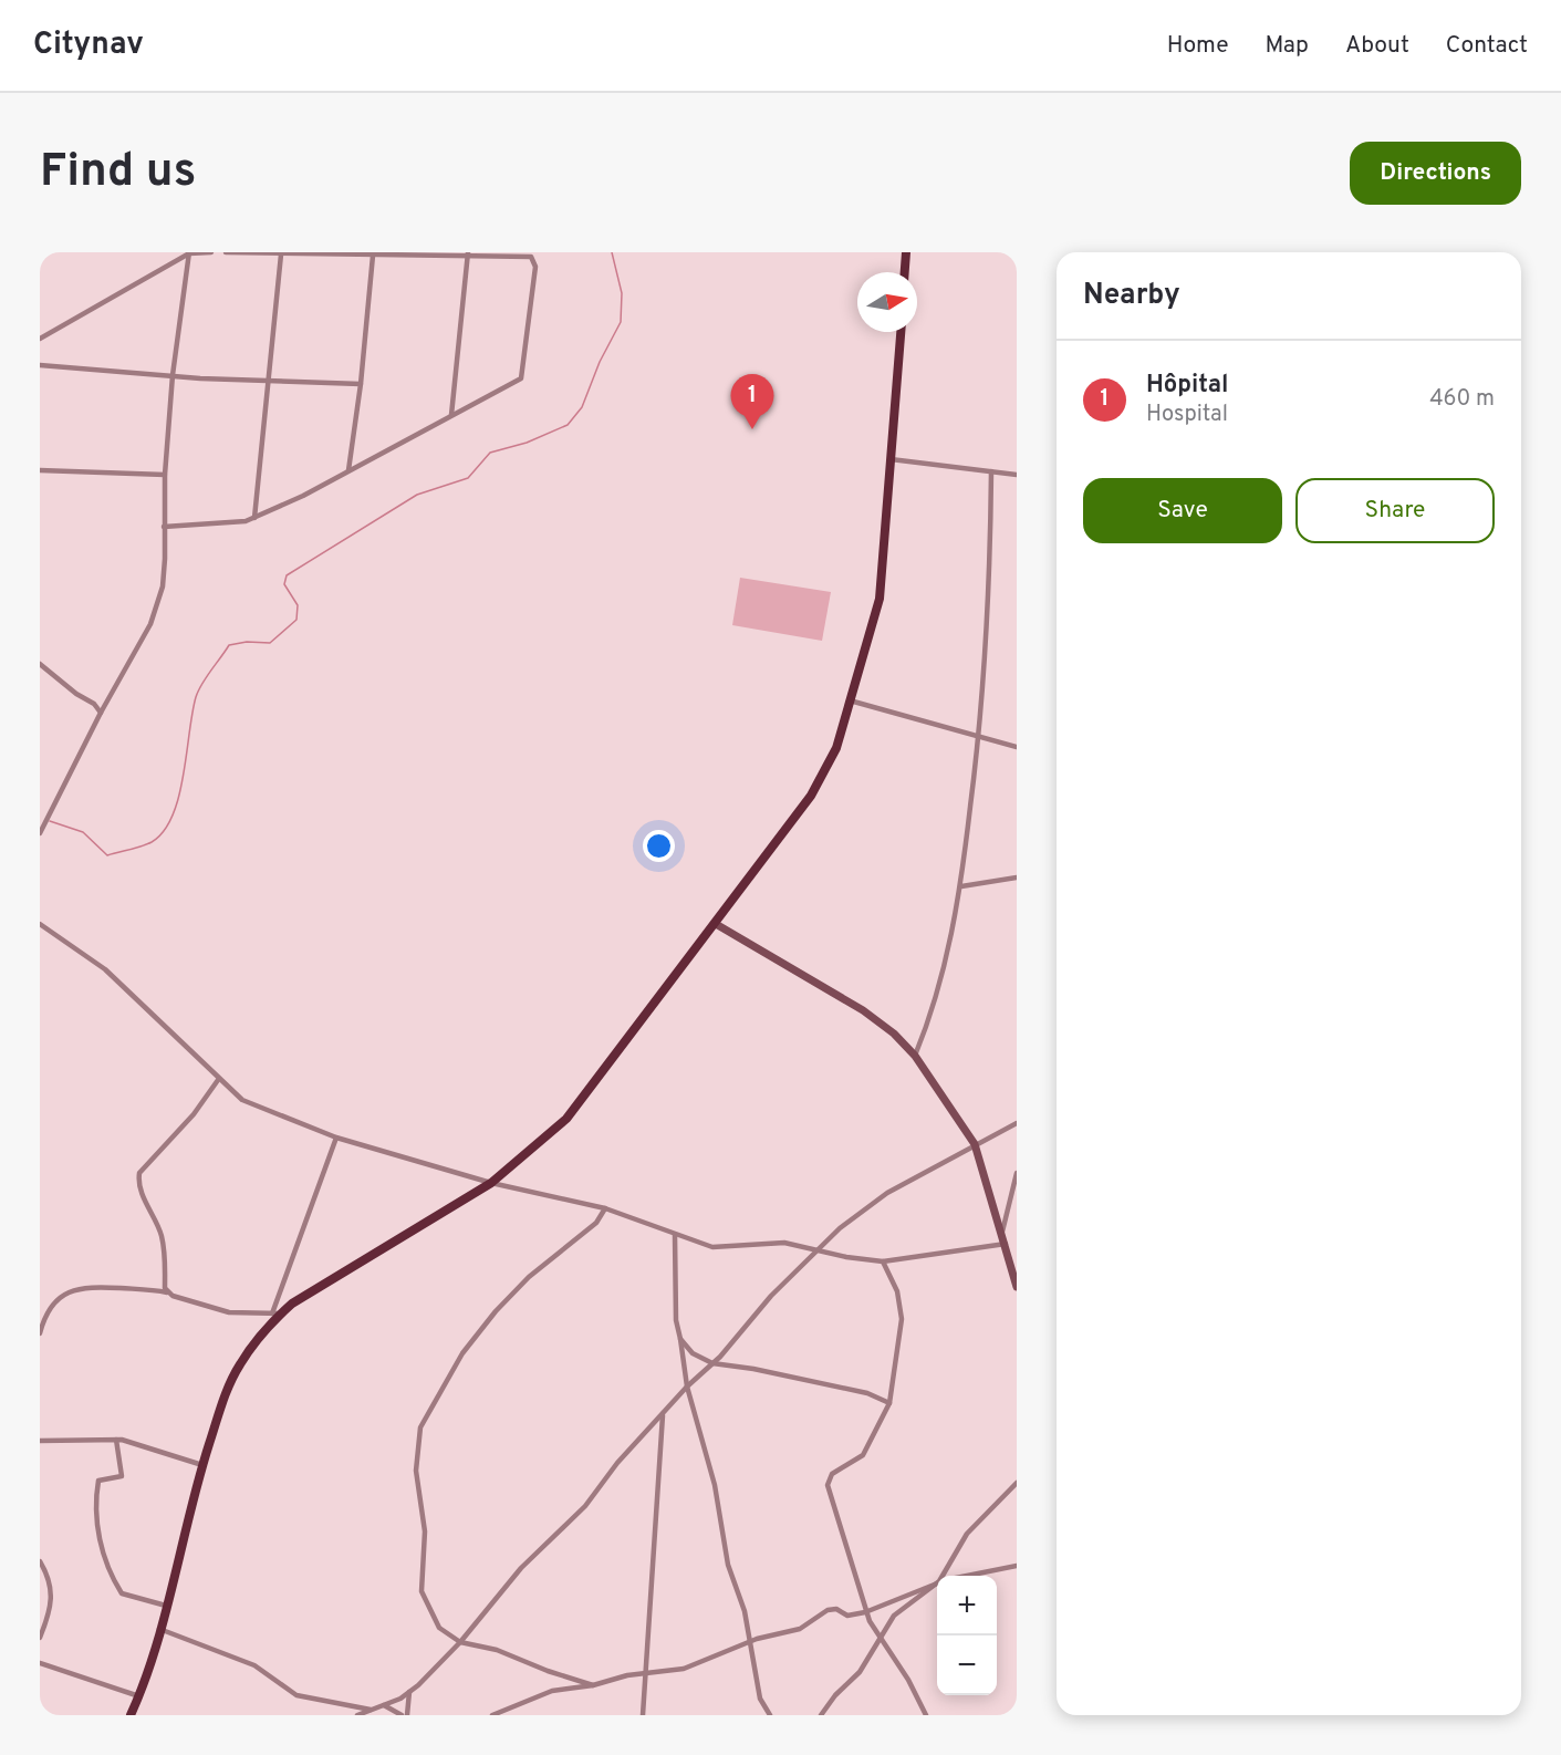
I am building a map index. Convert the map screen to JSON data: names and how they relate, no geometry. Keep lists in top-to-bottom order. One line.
{"north":"right","page":{"header":"Citynav","nav":["Home","Map","About","Contact"],"buttons":["Directions",["Save","Share"]],"title":"Find us","heading":"Nearby","list":[{"mark":"1","name":"Hôpital","note":"Hospital","value":"460 m"}],"pins":"1","map_buttons":["+","−"]}}
